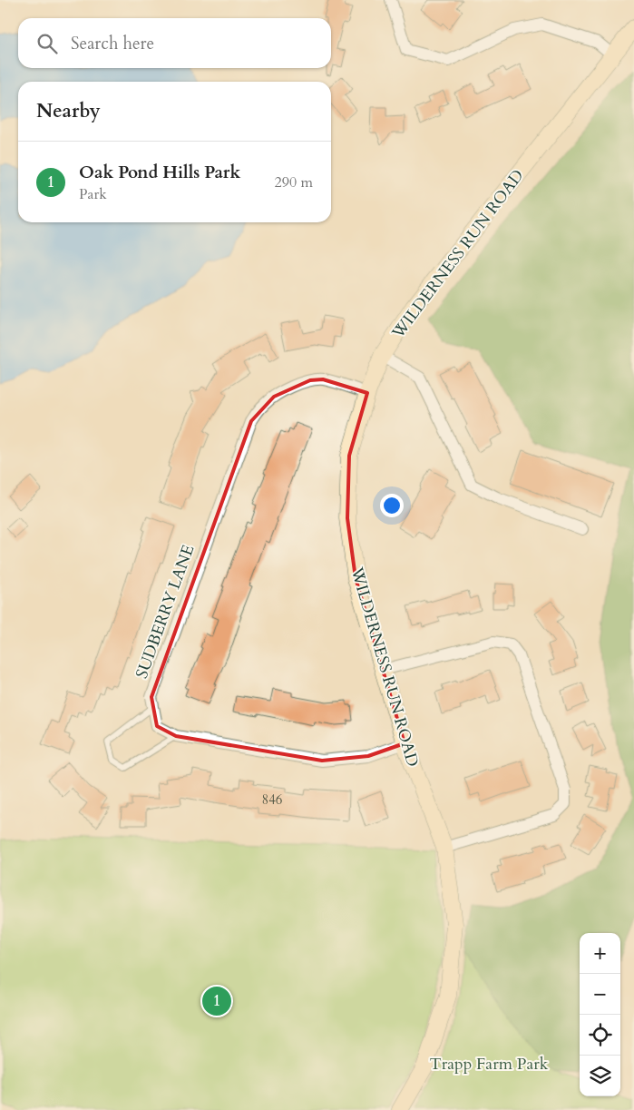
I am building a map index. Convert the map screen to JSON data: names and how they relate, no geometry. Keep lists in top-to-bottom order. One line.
{"streets":{"street":["WILDERNESS RUN ROAD","SUDBERRY LANE"]},"crossings":[["WILDERNESS RUN ROAD","SUDBERRY LANE"]],"parks":["Trapp Farm Park"],"house_numbers":["846"],"page":{"search":"Search here","heading":"Nearby","list":[{"mark":"1","name":"Oak Pond Hills Park","note":"Park","value":"290 m"}],"map_buttons":["+","−"],"pins":"1"}}
